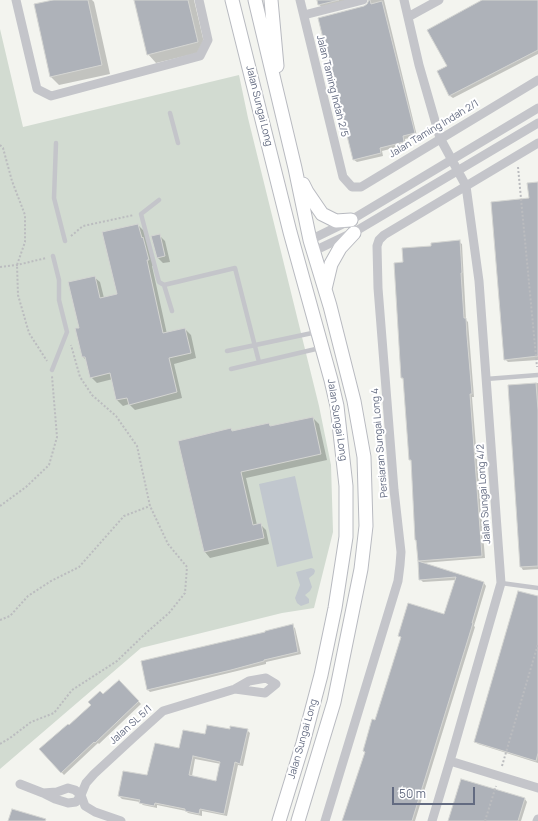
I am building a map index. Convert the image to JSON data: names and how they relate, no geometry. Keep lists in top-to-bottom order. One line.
{"streets":{"street":["Jalan Taming Indah 2/5","Jalan Sungai Long","Jalan Taming Indah 2/1","Persiaran Sungai Long 4","Jalan Sungai Long 4/2","Jalan SL 5/1"]},"crossings":[["Jalan Taming Indah 2/5","Jalan Taming Indah 2/1"],["Jalan Taming Indah 2/1","Jalan Sungai Long 4/2"],["Persiaran Sungai Long 4","Jalan Sungai Long 4/2"]],"scale_bar":"50 m"}
